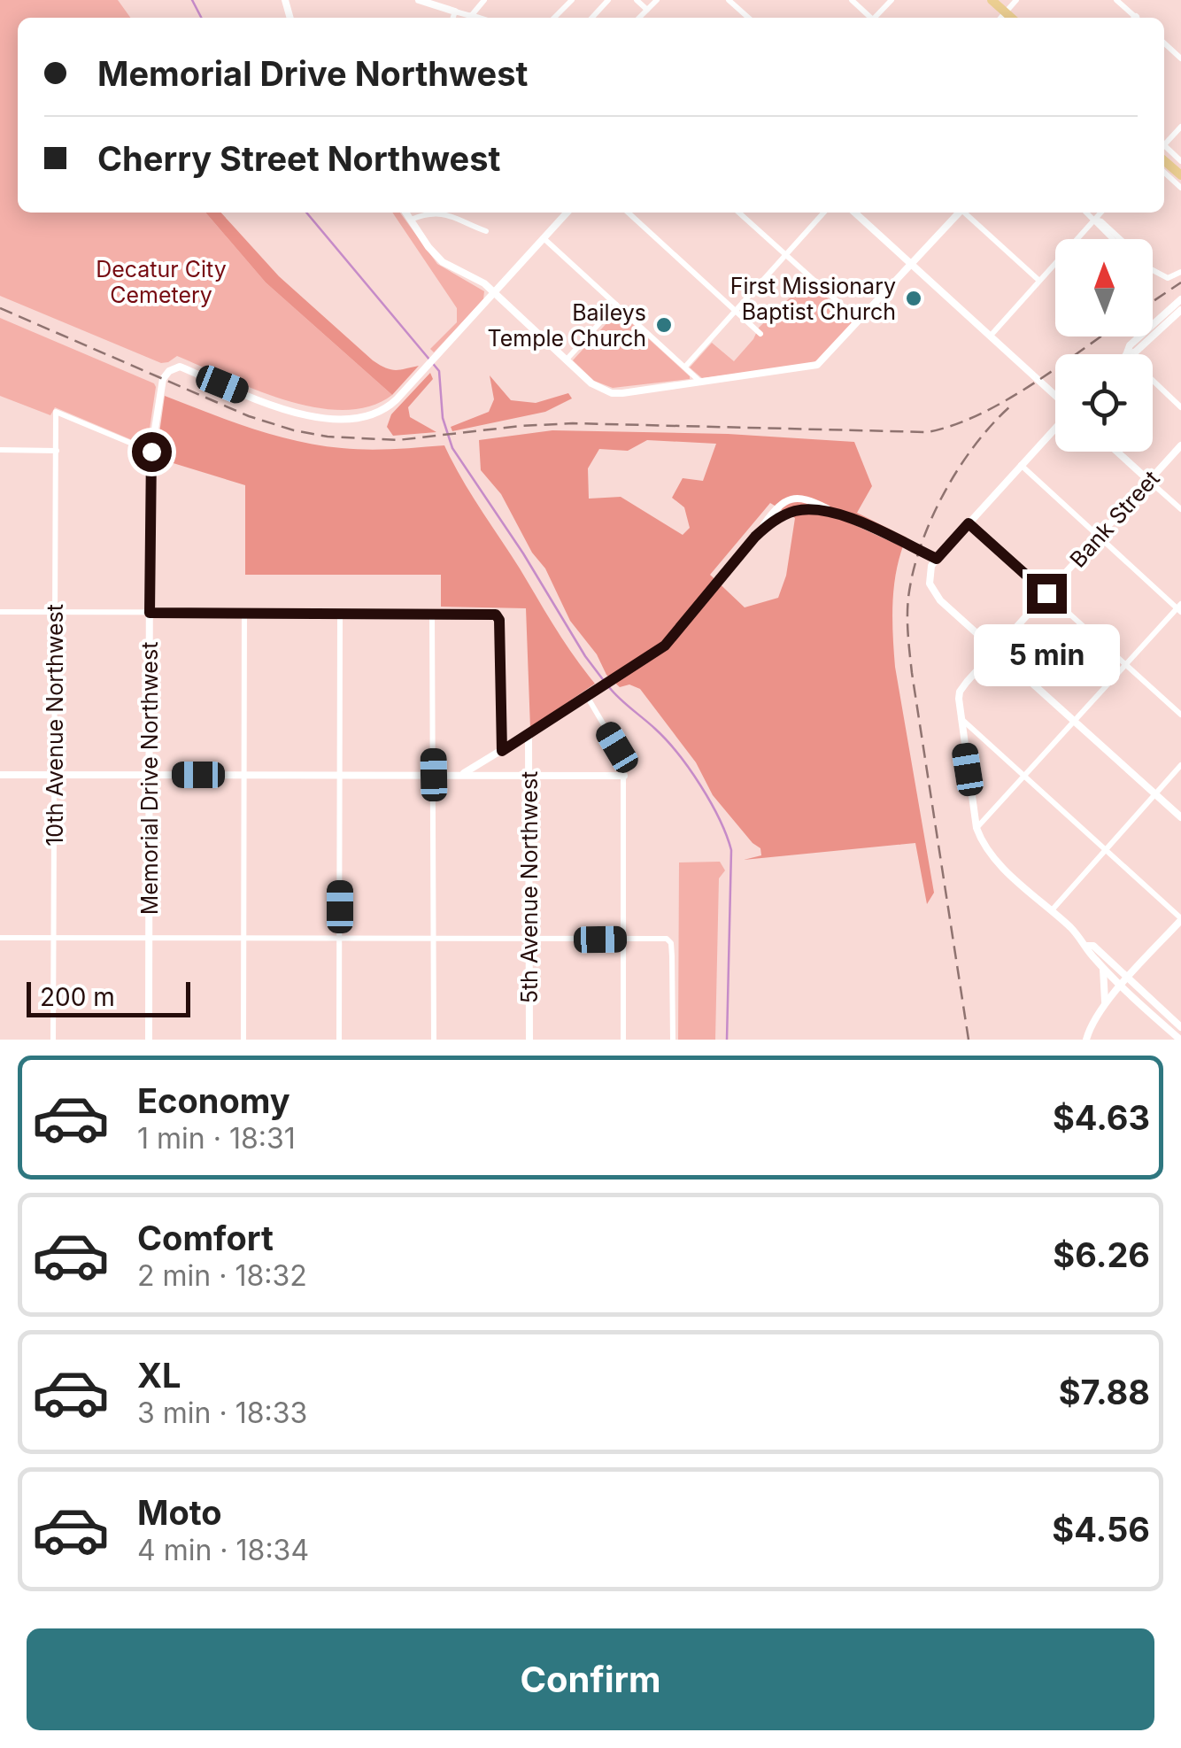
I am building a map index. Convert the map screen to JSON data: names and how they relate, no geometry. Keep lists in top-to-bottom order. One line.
{"streets":{"street":["Bank Street","10th Avenue Northwest","Memorial Drive Northwest","5th Avenue Northwest"]},"crossings":[["10th Avenue Northwest","Memorial Drive Northwest"]],"parks":["Decatur City Cemetery"],"places":["First Missionary Baptist Church","Baileys Temple Church"],"scale_bar":"200 m","north":"top","page":{"banner":["Memorial Drive Northwest","Cherry Street Northwest"],"bubble":"5 min","scale":"200 m","list":[{"name":"Economy","note":"1 min · 18:31","value":"$4.63"},{"name":"Comfort","note":"2 min · 18:32","value":"$6.26"},{"name":"XL","note":"3 min · 18:33","value":"$7.88"},{"name":"Moto","note":"4 min · 18:34","value":"$4.56"}],"buttons":"Confirm"}}
